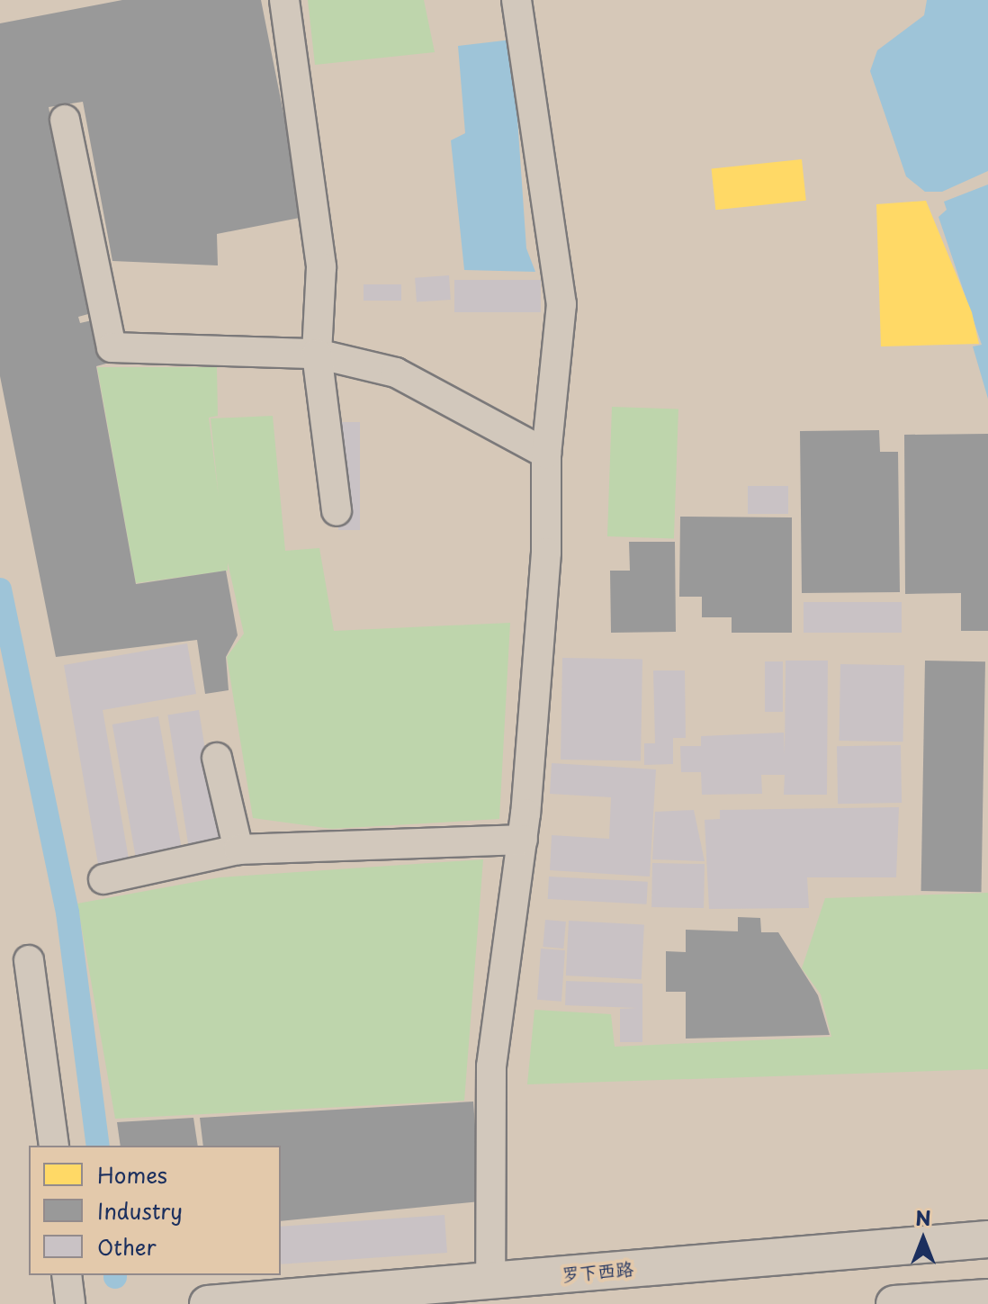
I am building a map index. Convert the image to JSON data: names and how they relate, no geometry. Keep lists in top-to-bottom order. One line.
{"streets":{"main road":["罗下西路"]},"legend":["Homes","Industry","Other"],"north":"top"}
